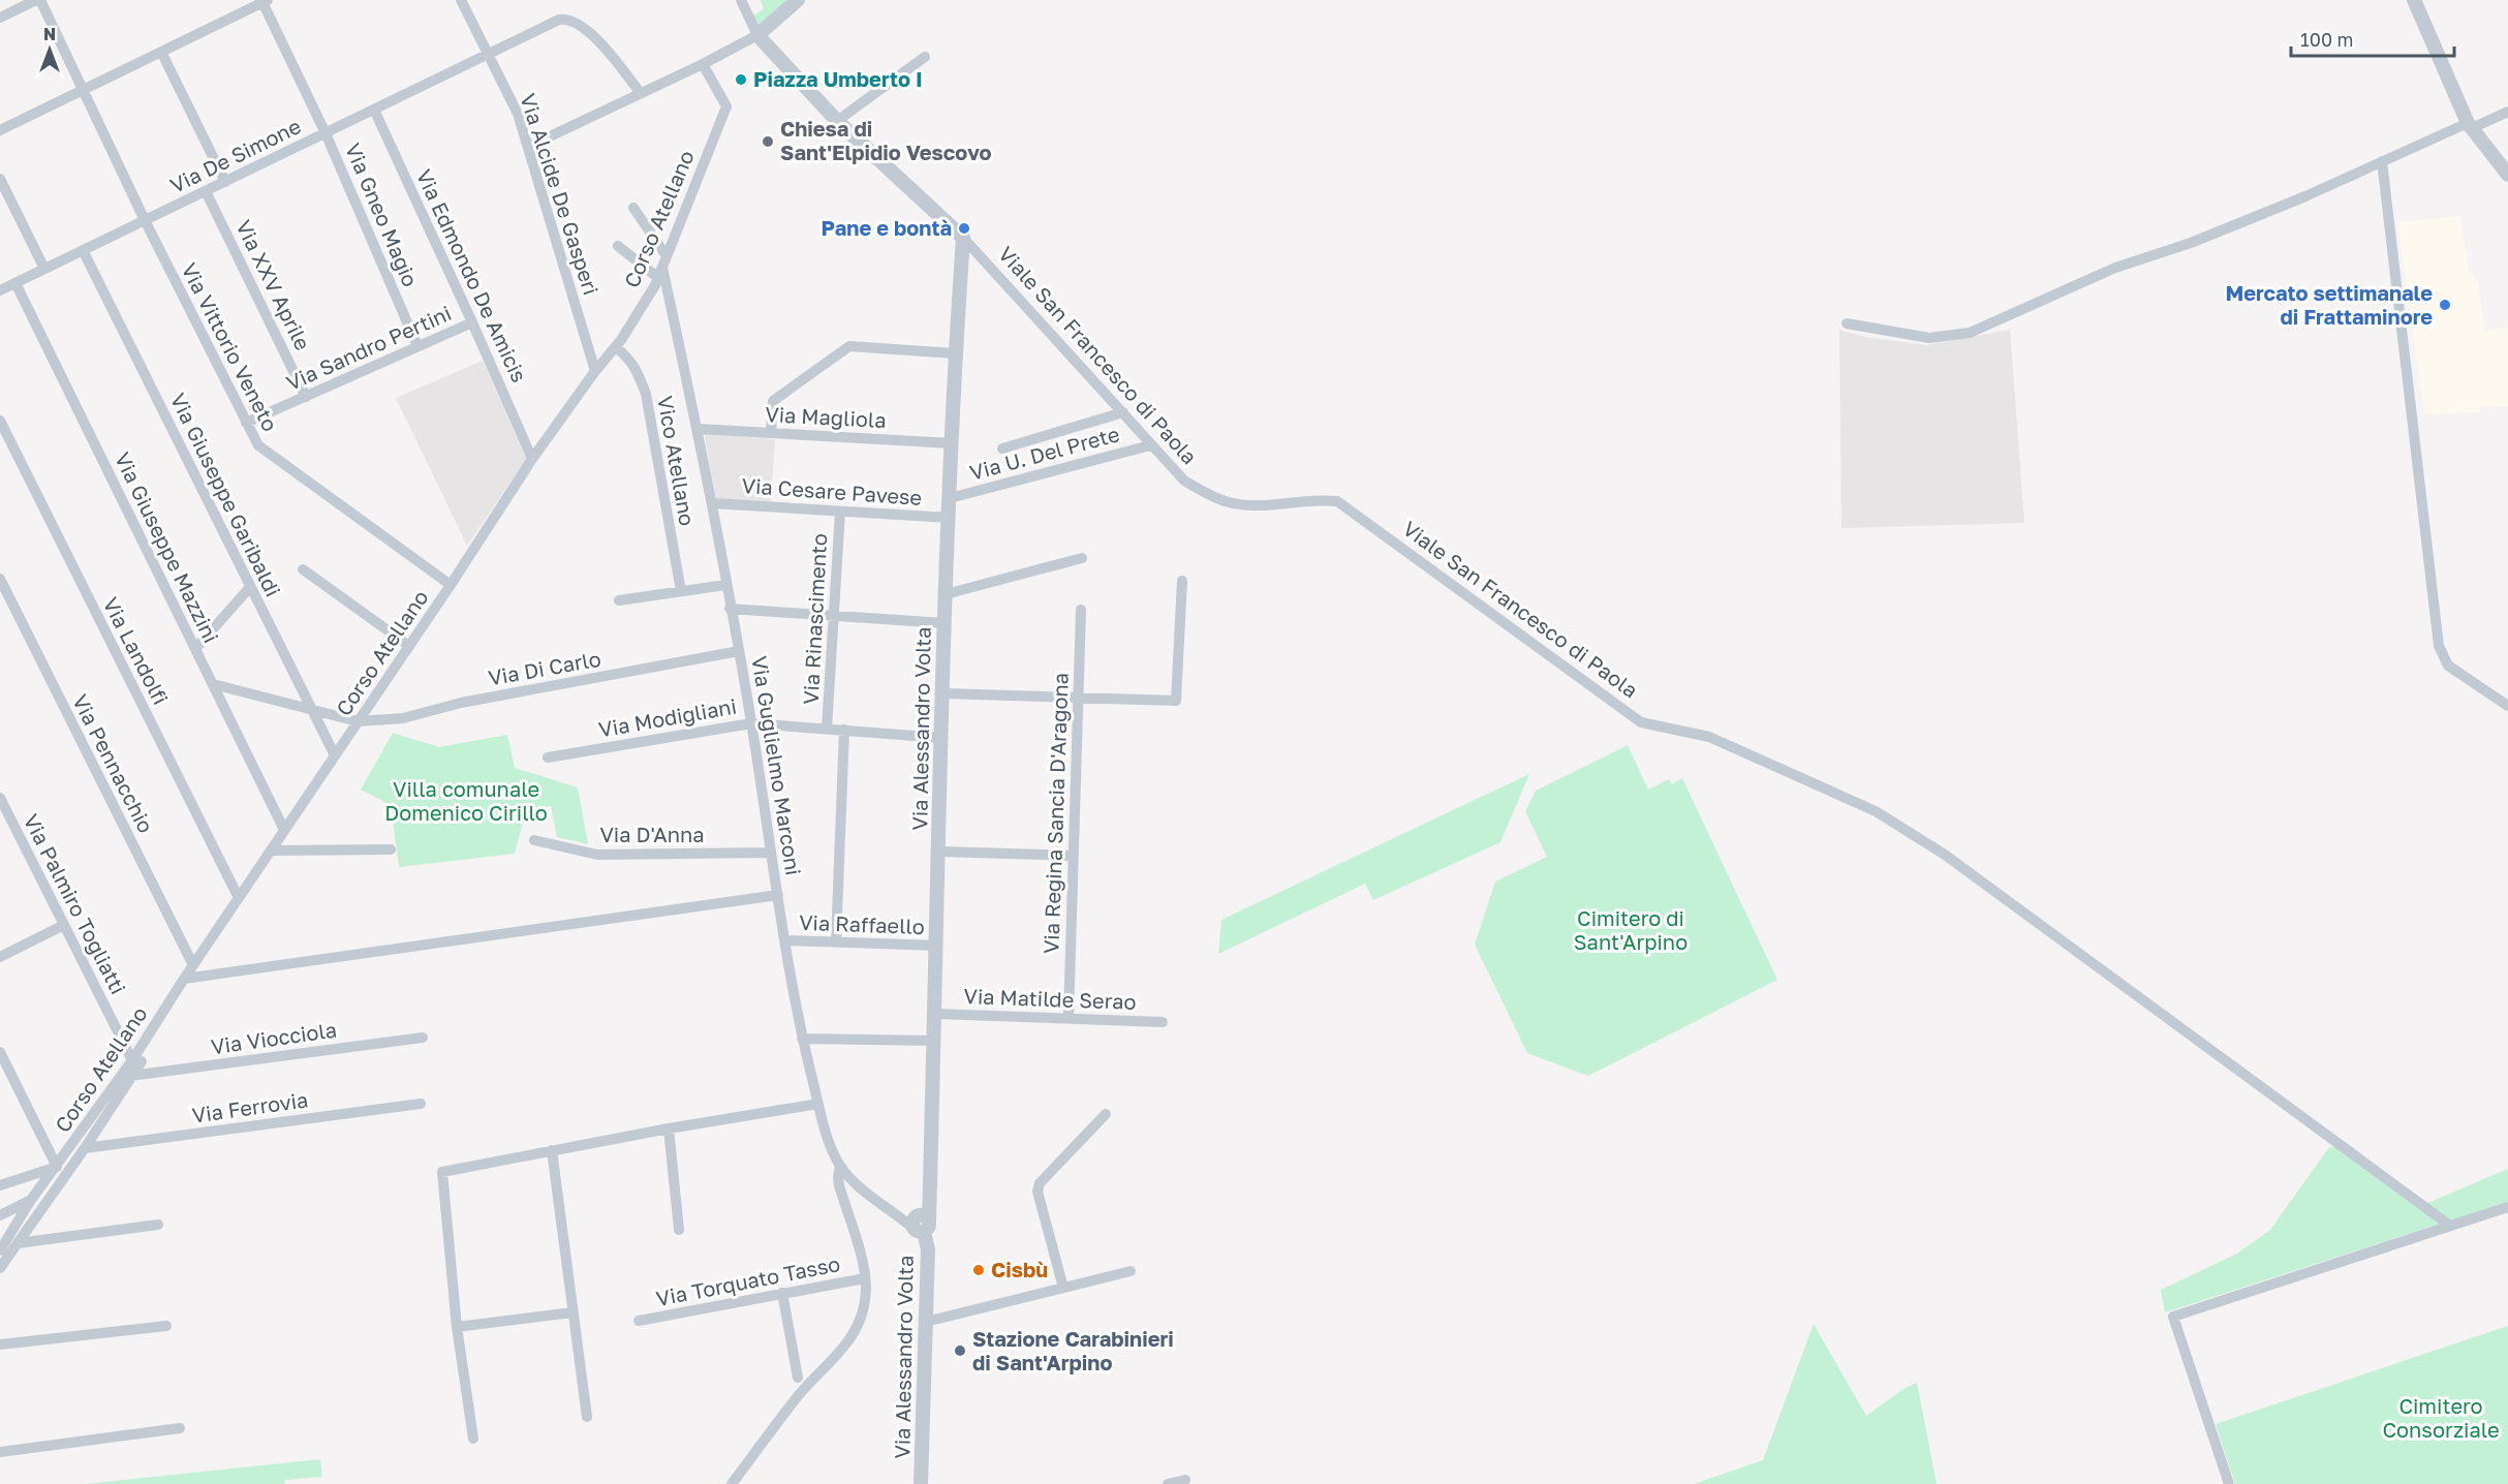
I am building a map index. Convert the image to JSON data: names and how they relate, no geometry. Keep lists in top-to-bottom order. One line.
{"streets":{"street":["Via De Simone","Via Alcide De Gasperi","Via Gneo Magio","Corso Atellano","Via Edmondo De Amicis","Via XXV Aprile","Via Vittorio Veneto","Via Sandro Pertini","Viale San Francesco di Paola","Via Magliola","Via U. Del Prete","Vico Atellano","Via Cesare Pavese","Via Giuseppe Garibaldi","Via Giuseppe Mazzini","Via Rinascimento","Via Landolfi","Via Di Carlo","Via Modigliani","Via Alessandro Volta","Via Pennacchio","Via Guglielmo Marconi","Via Regina Sancia D'Aragona","Via D'Anna","Via Palmiro Togliatti","Via Raffaello","Via Matilde Serao","Via Viocciola","Via Ferrovia","Via Torquato Tasso"]},"crossings":[["Via De Simone","Via Alcide De Gasperi"],["Via De Simone","Via Gneo Magio"],["Via De Simone","Via Edmondo De Amicis"],["Via De Simone","Via XXV Aprile"],["Via De Simone","Via Vittorio Veneto"],["Via De Simone","Via Giuseppe Garibaldi"],["Via De Simone","Via Giuseppe Mazzini"],["Via Alcide De Gasperi","Corso Atellano"],["Via Gneo Magio","Via Sandro Pertini"],["Corso Atellano","Via Edmondo De Amicis"],["Corso Atellano","Via Vittorio Veneto"],["Corso Atellano","Vico Atellano"],["Corso Atellano","Via Giuseppe Garibaldi"],["Corso Atellano","Via Giuseppe Mazzini"],["Corso Atellano","Via Landolfi"],["Corso Atellano","Via Di Carlo"],["Corso Atellano","Via Pennacchio"],["Corso Atellano","Via Guglielmo Marconi"],["Corso Atellano","Via Palmiro Togliatti"],["Via Edmondo De Amicis","Via Sandro Pertini"],["Via XXV Aprile","Via Sandro Pertini"],["Via Vittorio Veneto","Via Sandro Pertini"],["Viale San Francesco di Paola","Via U. Del Prete"],["Viale San Francesco di Paola","Via Alessandro Volta"],["Via Magliola","Via Alessandro Volta"],["Via Magliola","Via Guglielmo Marconi"],["Via U. Del Prete","Via Alessandro Volta"],["Via Cesare Pavese","Via Rinascimento"],["Via Cesare Pavese","Via Alessandro Volta"],["Via Cesare Pavese","Via Guglielmo Marconi"],["Via Giuseppe Garibaldi","Via Di Carlo"],["Via Giuseppe Mazzini","Via Di Carlo"],["Via Rinascimento","Via Modigliani"],["Via Di Carlo","Via Guglielmo Marconi"],["Via Modigliani","Via Alessandro Volta"],["Via Modigliani","Via Guglielmo Marconi"],["Via Alessandro Volta","Via Guglielmo Marconi"],["Via Alessandro Volta","Via Raffaello"],["Via Alessandro Volta","Via Matilde Serao"],["Via Guglielmo Marconi","Via D'Anna"],["Via Guglielmo Marconi","Via Raffaello"],["Via Regina Sancia D'Aragona","Via Matilde Serao"]],"parks":["Villa comunale Domenico Cirillo","Cimitero di Sant'Arpino","Cimitero Consorziale"],"places":["Piazza Umberto I","Chiesa di Sant'Elpidio Vescovo","Pane e bontà","Mercato settimanale di Frattaminore","Cisbù","Stazione Carabinieri di Sant'Arpino"],"scale_bar":"100 m","north":"top"}
